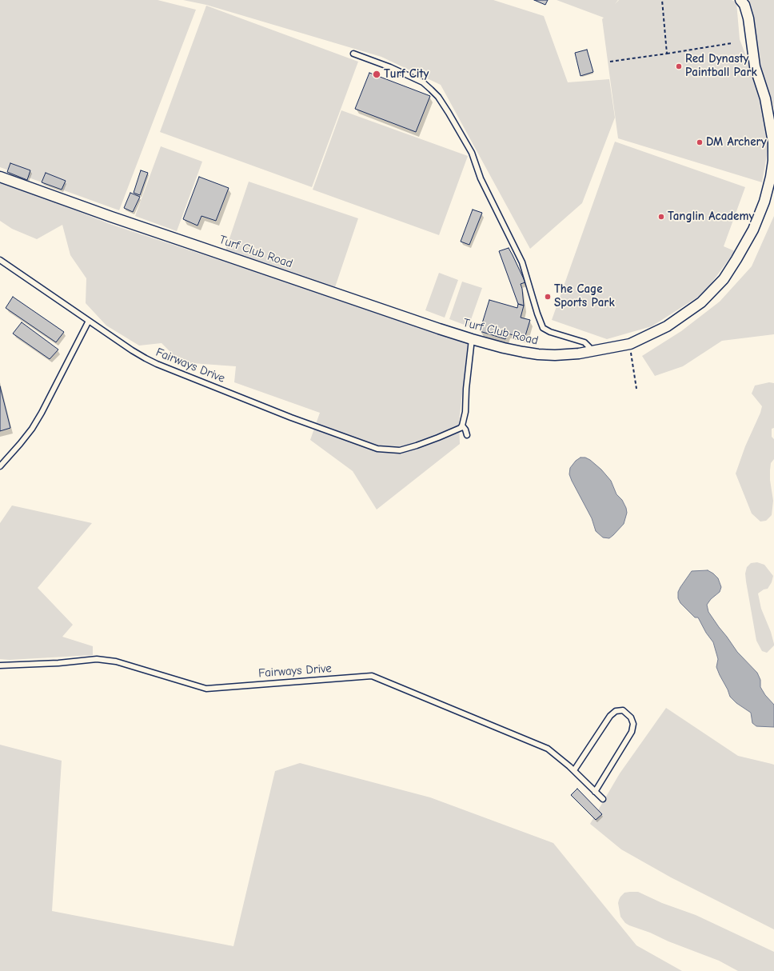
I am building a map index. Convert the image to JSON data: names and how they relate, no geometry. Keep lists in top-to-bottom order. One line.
{"streets":{"street":["Turf Club Road"],"lane":["Fairways Drive"]},"places":["Red Dynasty Paintball Park","Turf City","DM Archery","Tanglin Academy","The Cage Sports Park"]}
